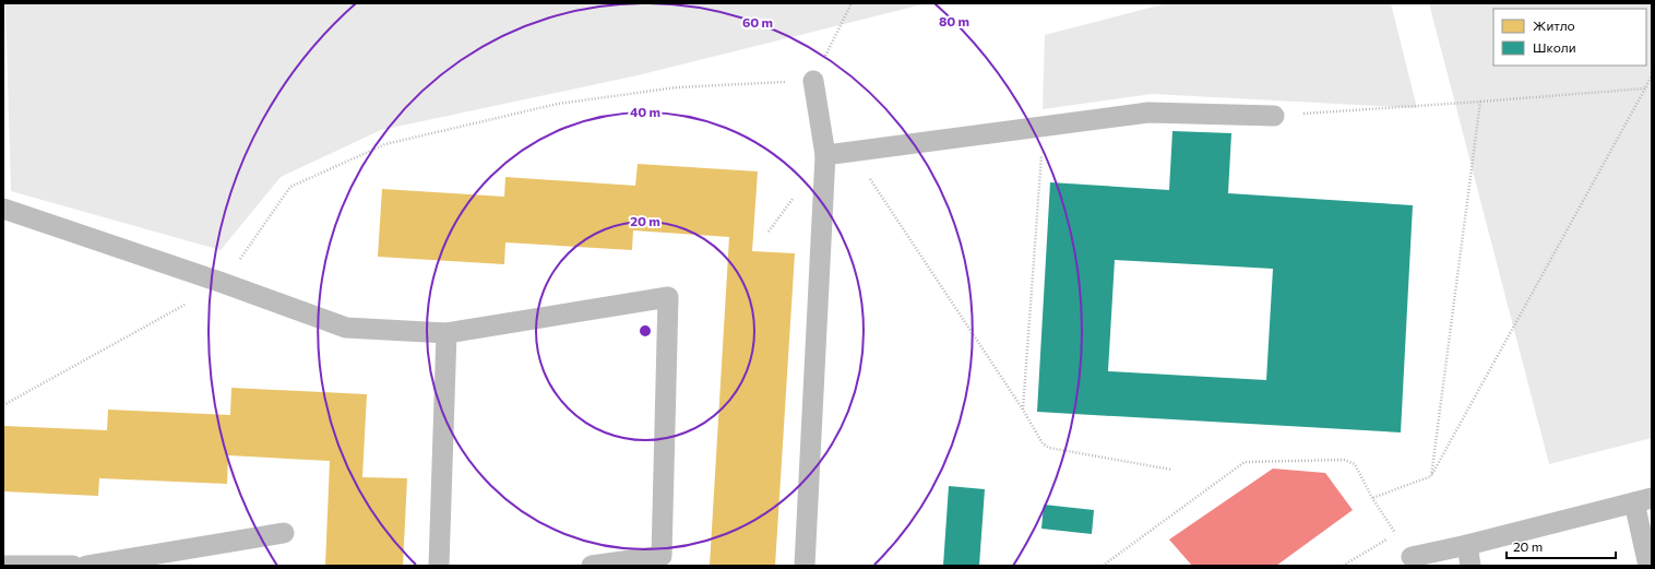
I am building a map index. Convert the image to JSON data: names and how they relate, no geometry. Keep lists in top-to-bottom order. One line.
{"legend":["Житло","Школи"],"scale_bar":"20 m","rings":["80 m","60 m","40 m","20 m"]}
